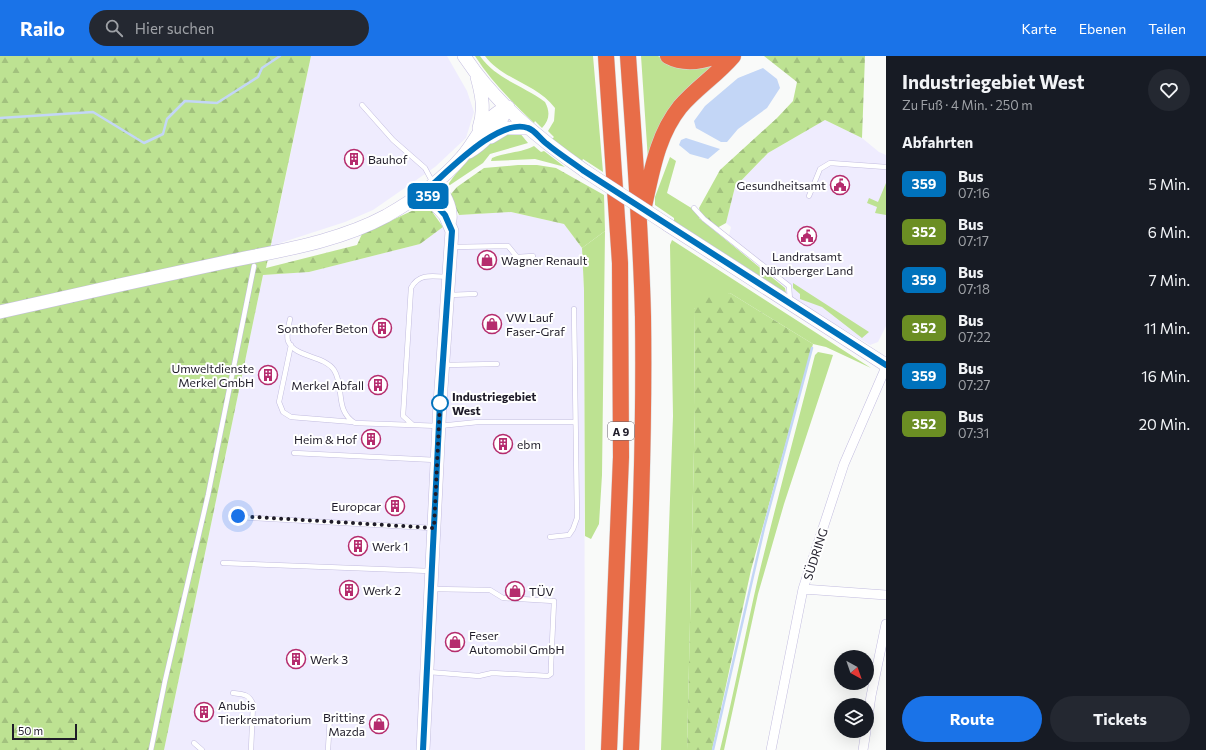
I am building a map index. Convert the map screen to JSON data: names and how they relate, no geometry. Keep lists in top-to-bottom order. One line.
{"streets":{"highway":["A 9"],"street":["SÜDRING"]},"places":{"building":["Bauhof","Sonthofer Beton","Umweltdienste Merkel GmbH","Merkel Abfall","Heim & Hof","ebm","Europcar","Werk 1","Werk 2","Werk 3","Anubis Tierkrematorium"],"public building":["Gesundheitsamt","Landratsamt Nürnberger Land"],"shop":["Wagner Renault","VW Lauf Faser-Graf","TÜV","Feser Automobil GmbH","Britting Mazda"],"other":["Industriegebiet West"]},"lines":["bus line 359"],"scale_bar":"50 m","north":"bottom right","page":{"header":"Railo","search":"Hier suchen","nav":["Karte","Ebenen","Teilen"],"on_map":"359","heading":[["Industriegebiet West","Zu Fuß · 4 Min. · 250 m"],"Abfahrten"],"list":[{"mark":"359","name":"Bus","note":"07:16","value":"5 Min."},{"mark":"352","name":"Bus","note":"07:17","value":"6 Min."},{"mark":"359","name":"Bus","note":"07:18","value":"7 Min."},{"mark":"352","name":"Bus","note":"07:22","value":"11 Min."},{"mark":"359","name":"Bus","note":"07:27","value":"16 Min."},{"mark":"352","name":"Bus","note":"07:31","value":"20 Min."}],"buttons":["Route","Tickets"],"scale":"50 m"}}
